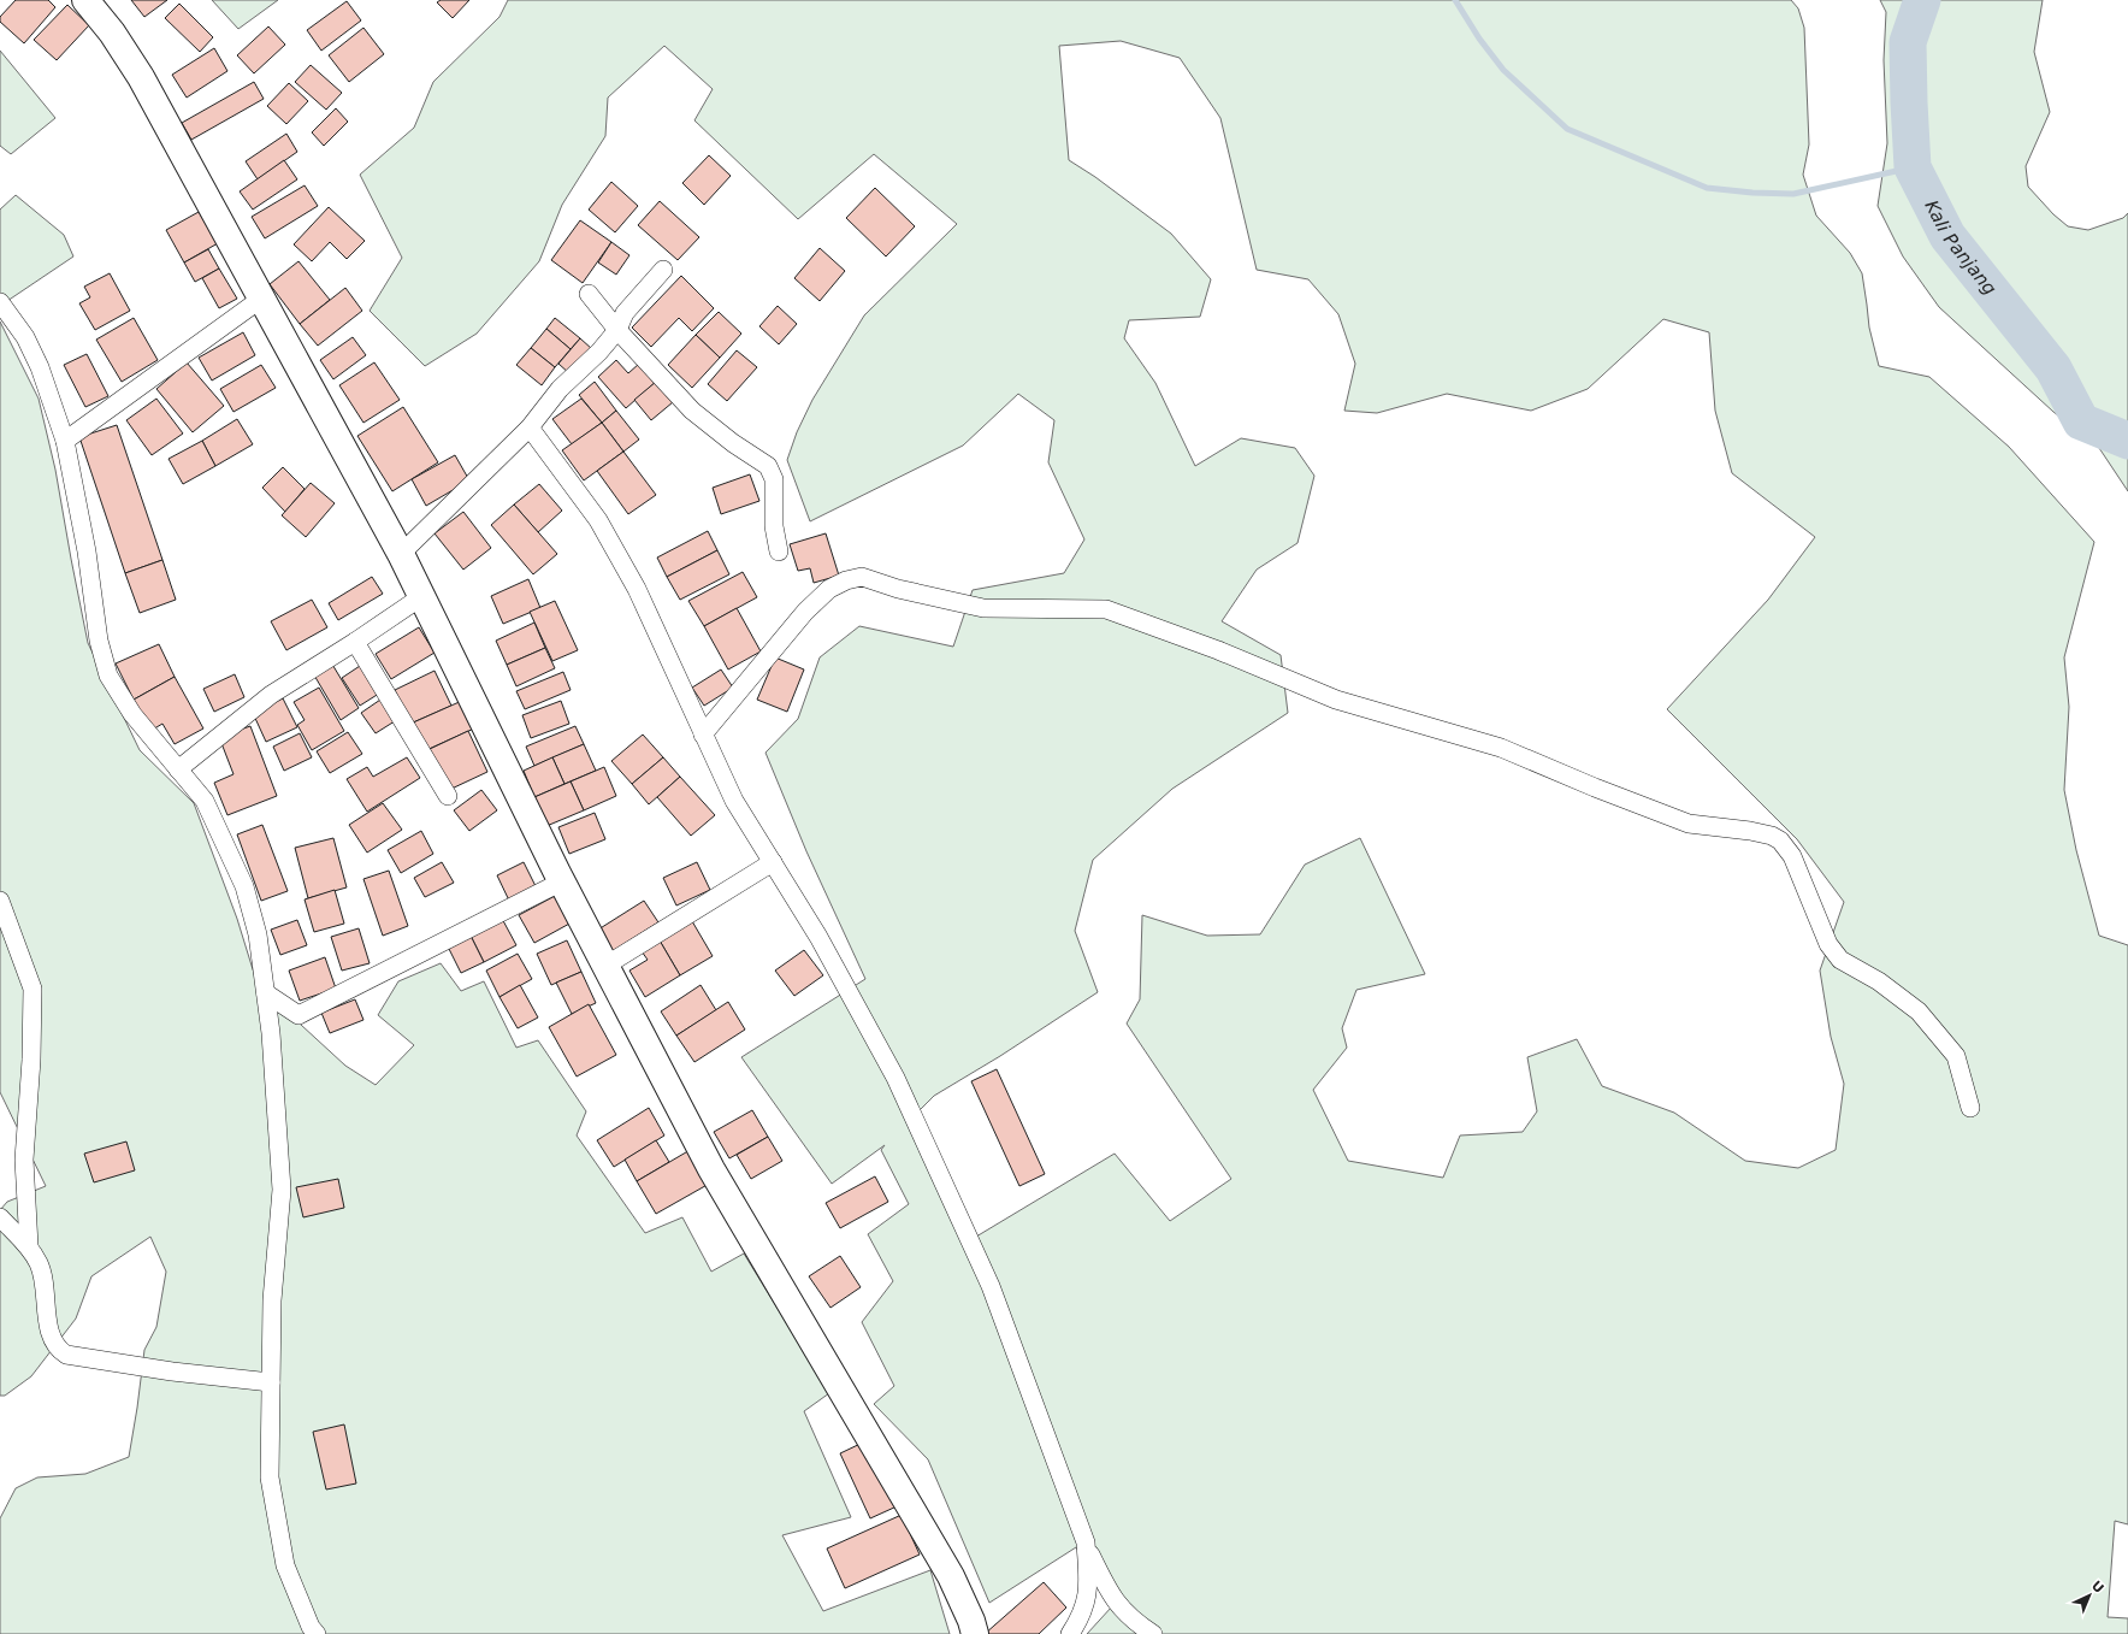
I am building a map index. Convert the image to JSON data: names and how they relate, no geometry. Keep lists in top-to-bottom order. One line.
{"water":["Kali Panjang"],"north":"top right"}
